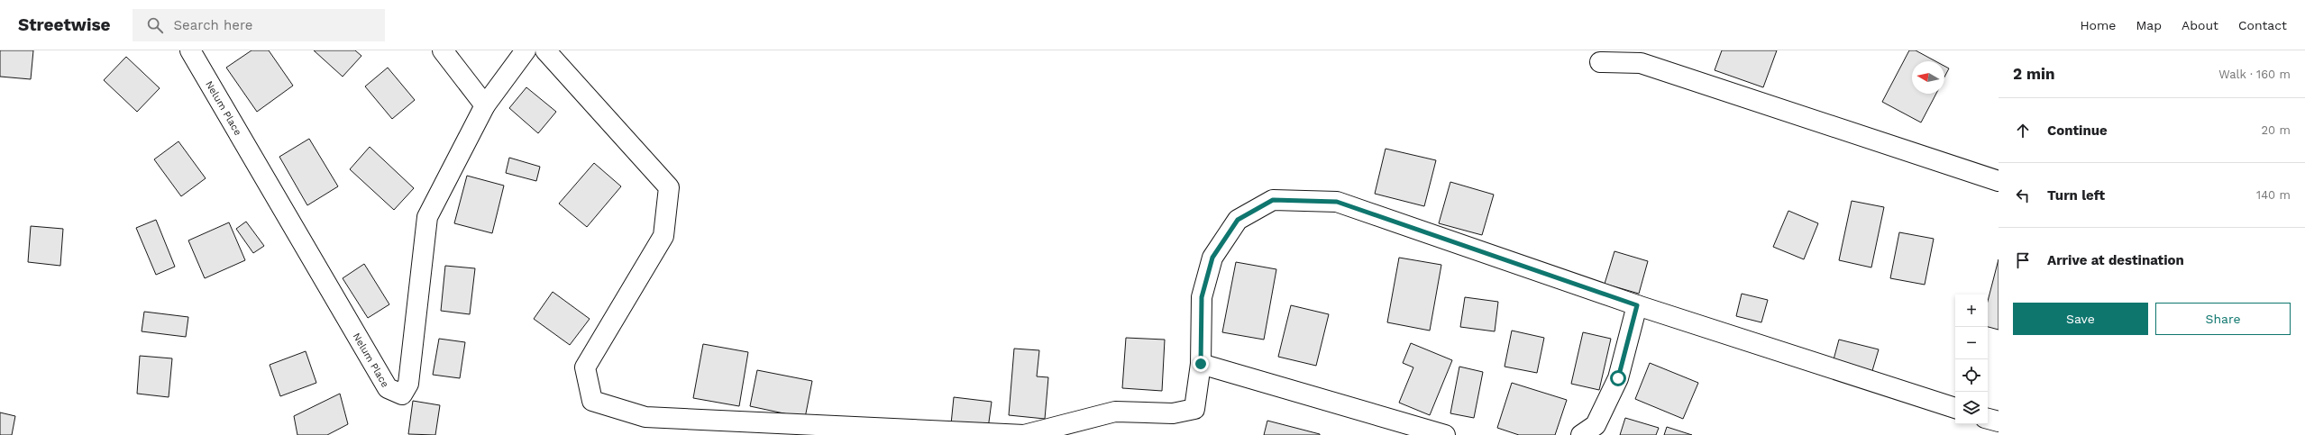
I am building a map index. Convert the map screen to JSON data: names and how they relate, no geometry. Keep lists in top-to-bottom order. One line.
{"streets":{"street":["Nelum Place"]},"north":"left","page":{"header":"Streetwise","search":"Search here","nav":["Home","Map","About","Contact"],"heading":["2 min","Walk · 160 m"],"list":[["Continue","20 m"],["Turn left","140 m"],"Arrive at destination"],"buttons":["Save","Share"],"map_buttons":["+","−"]}}
